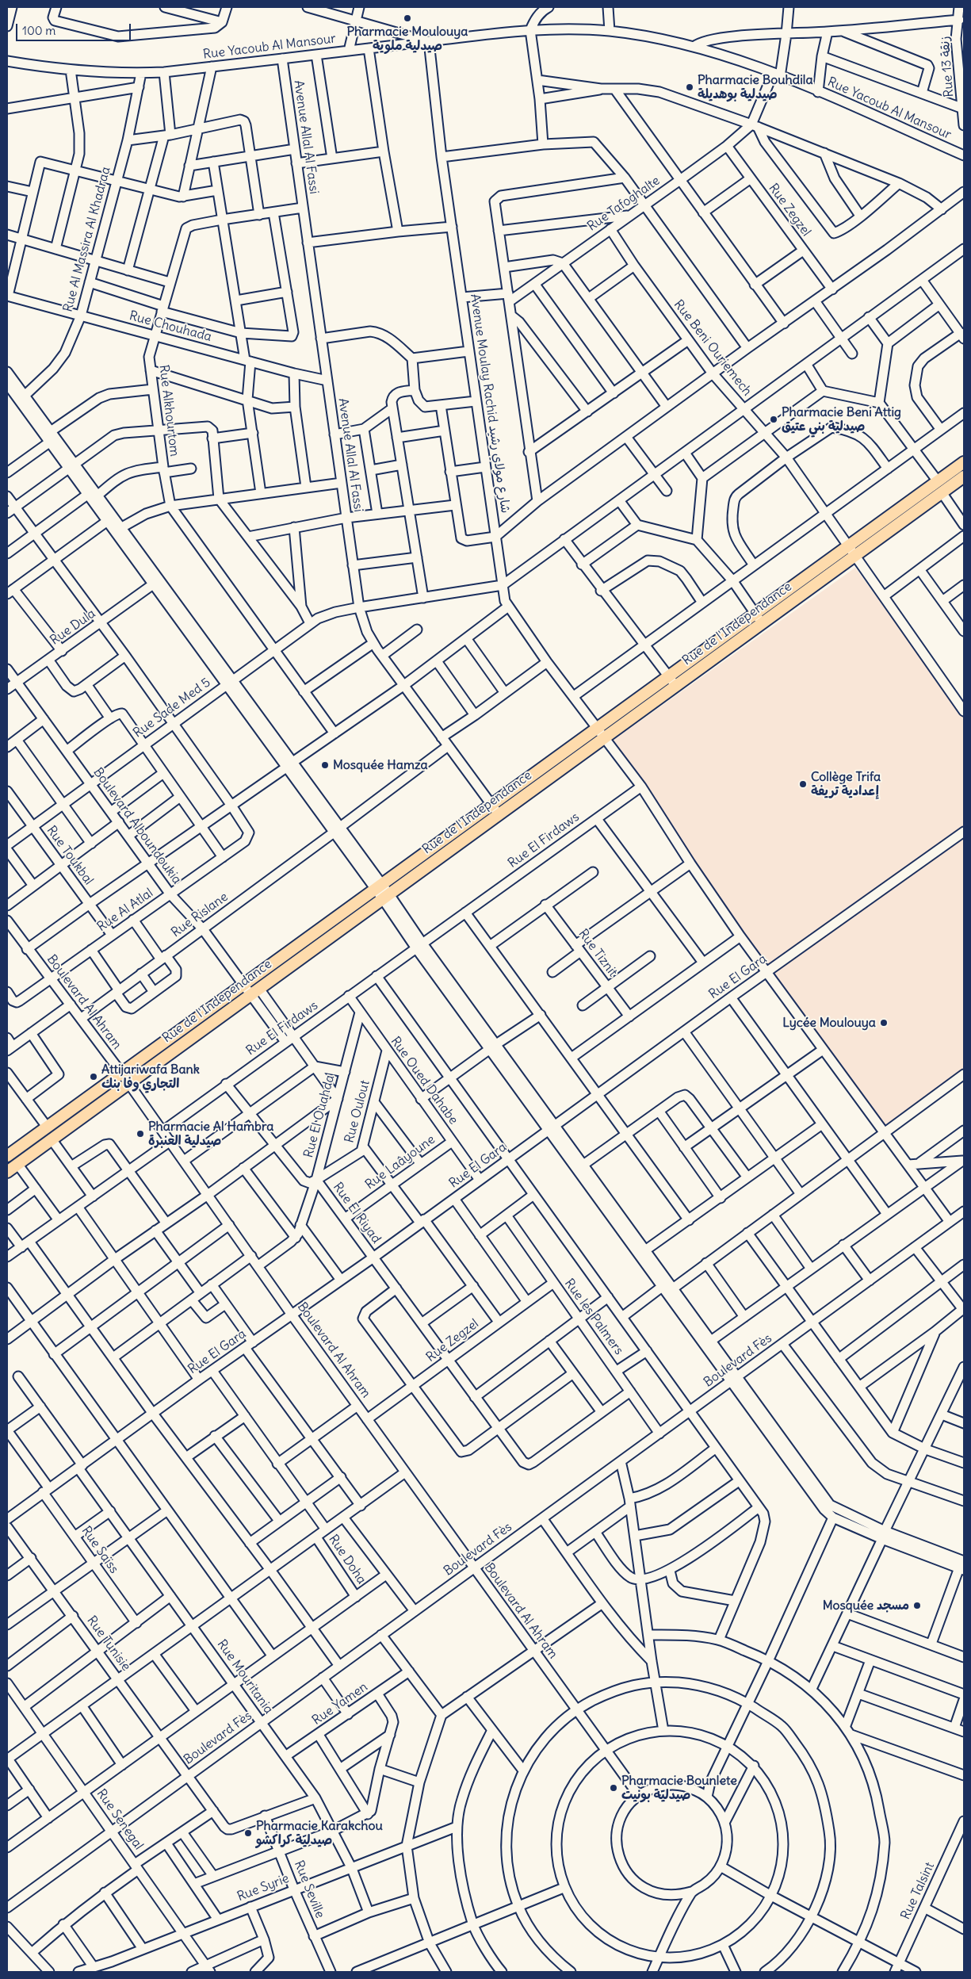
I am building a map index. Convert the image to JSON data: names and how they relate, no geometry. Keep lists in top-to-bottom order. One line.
{"streets":{"main road":["Rue de l'Independance"],"street":["Rue Yacoub Al Mansour","Rue 13 زنقة","Avenue Allal Al Fassi","Rue Tafoghalte","Rue Zegzel","Rue Al Massira Al Khadraa","Rue Chouhada","Rue Beni Ouriemech","Avenue Moulay Rachid شارع مولاي رشيد","Rue Alkhourtom","Rue Dula","Rue Sade Med 5","Boulevard Alboundoukia","Rue El Firdaws","Rue Toukbal","Rue Al Atlal","Rue Rislane","Rue Tiznit","Rue El Gara","Boulevard Al Ahram","Rue Oued Dahabe","Rue Oulout","Rue El Ouahda","Rue Laâyoune","Rue El Riyad","Rue les Palmers","Boulevard Fès","Rue Saïss","Rue Doha","Rue Tunisie","Rue Mouritania","Rue Yamen","Rue Senegal","Rue Syrie","Rue Seville","Rue Talsint"]},"crossings":[["Rue Yacoub Al Mansour","Avenue Allal Al Fassi"],["Rue Yacoub Al Mansour","Rue Al Massira Al Khadraa"],["Rue Yacoub Al Mansour","Avenue Moulay Rachid شارع مولاي رشيد"],["Avenue Allal Al Fassi","Rue Chouhada"],["Avenue Allal Al Fassi","Rue de l'Independance"],["Avenue Allal Al Fassi","Rue Sade Med 5"],["Avenue Allal Al Fassi","Rue Rislane"],["Rue Tafoghalte","Rue Zegzel"],["Rue Tafoghalte","Rue Beni Ouriemech"],["Rue Zegzel","Boulevard Al Ahram"],["Rue Zegzel","Rue El Riyad"],["Rue Zegzel","Rue les Palmers"],["Rue Al Massira Al Khadraa","Rue Chouhada"],["Rue Chouhada","Rue Alkhourtom"],["Rue Beni Ouriemech","Rue de l'Independance"],["Avenue Moulay Rachid شارع مولاي رشيد","Rue de l'Independance"],["Avenue Moulay Rachid شارع مولاي رشيد","Rue Sade Med 5"],["Avenue Moulay Rachid شارع مولاي رشيد","Rue El Firdaws"],["Avenue Moulay Rachid شارع مولاي رشيد","Rue El Gara"],["Avenue Moulay Rachid شارع مولاي رشيد","Boulevard Fès"],["Rue de l'Independance","Boulevard Alboundoukia"],["Rue de l'Independance","Boulevard Al Ahram"],["Rue Dula","Boulevard Alboundoukia"],["Rue Sade Med 5","Boulevard Alboundoukia"],["Rue Sade Med 5","Rue Toukbal"],["Boulevard Alboundoukia","Rue El Firdaws"],["Boulevard Alboundoukia","Rue Al Atlal"],["Boulevard Alboundoukia","Rue Rislane"],["Boulevard Alboundoukia","Rue El Ouahda"],["Rue El Firdaws","Boulevard Al Ahram"],["Rue El Firdaws","Rue Oued Dahabe"],["Rue El Firdaws","Rue El Riyad"],["Rue Toukbal","Rue Al Atlal"],["Rue Al Atlal","Boulevard Al Ahram"],["Rue Rislane","Boulevard Al Ahram"],["Rue El Gara","Boulevard Al Ahram"],["Rue El Gara","Rue Oued Dahabe"],["Rue El Gara","Rue El Riyad"],["Rue El Gara","Rue Saïss"],["Rue El Gara","Rue Mouritania"],["Boulevard Al Ahram","Boulevard Fès"],["Rue Oued Dahabe","Rue Oulout"],["Rue Oued Dahabe","Rue El Ouahda"],["Rue Oued Dahabe","Rue Laâyoune"],["Rue Oulout","Rue El Ouahda"],["Rue Oulout","Rue El Riyad"],["Rue El Ouahda","Rue El Riyad"],["Rue Laâyoune","Rue El Riyad"],["Rue les Palmers","Boulevard Fès"],["Boulevard Fès","Rue Tunisie"],["Boulevard Fès","Rue Mouritania"],["Boulevard Fès","Rue Senegal"],["Rue Tunisie","Rue Seville"],["Rue Mouritania","Rue Yamen"],["Rue Mouritania","Rue Syrie"],["Rue Senegal","Rue Syrie"],["Rue Syrie","Rue Seville"]],"places":["Pharmacie Moulouya صيدلية ملوية","Pharmacie Bouhdila صيدلية بوهديلة","Pharmacie Beni Attig صيدلية بني عتيق","Mosquée Hamza","Collège Trifa إعدادية تريفة","Lycée Moulouya","Attijariwafa Bank التجاري وفا بنك","Pharmacie Al Hambra صيدلية العنبرة","Mosquée مسجد","Pharmacie Bounlete صيدلية بونيت","Pharmacie Karakchou صيدلية كراكشو"],"scale_bar":"100 m"}
